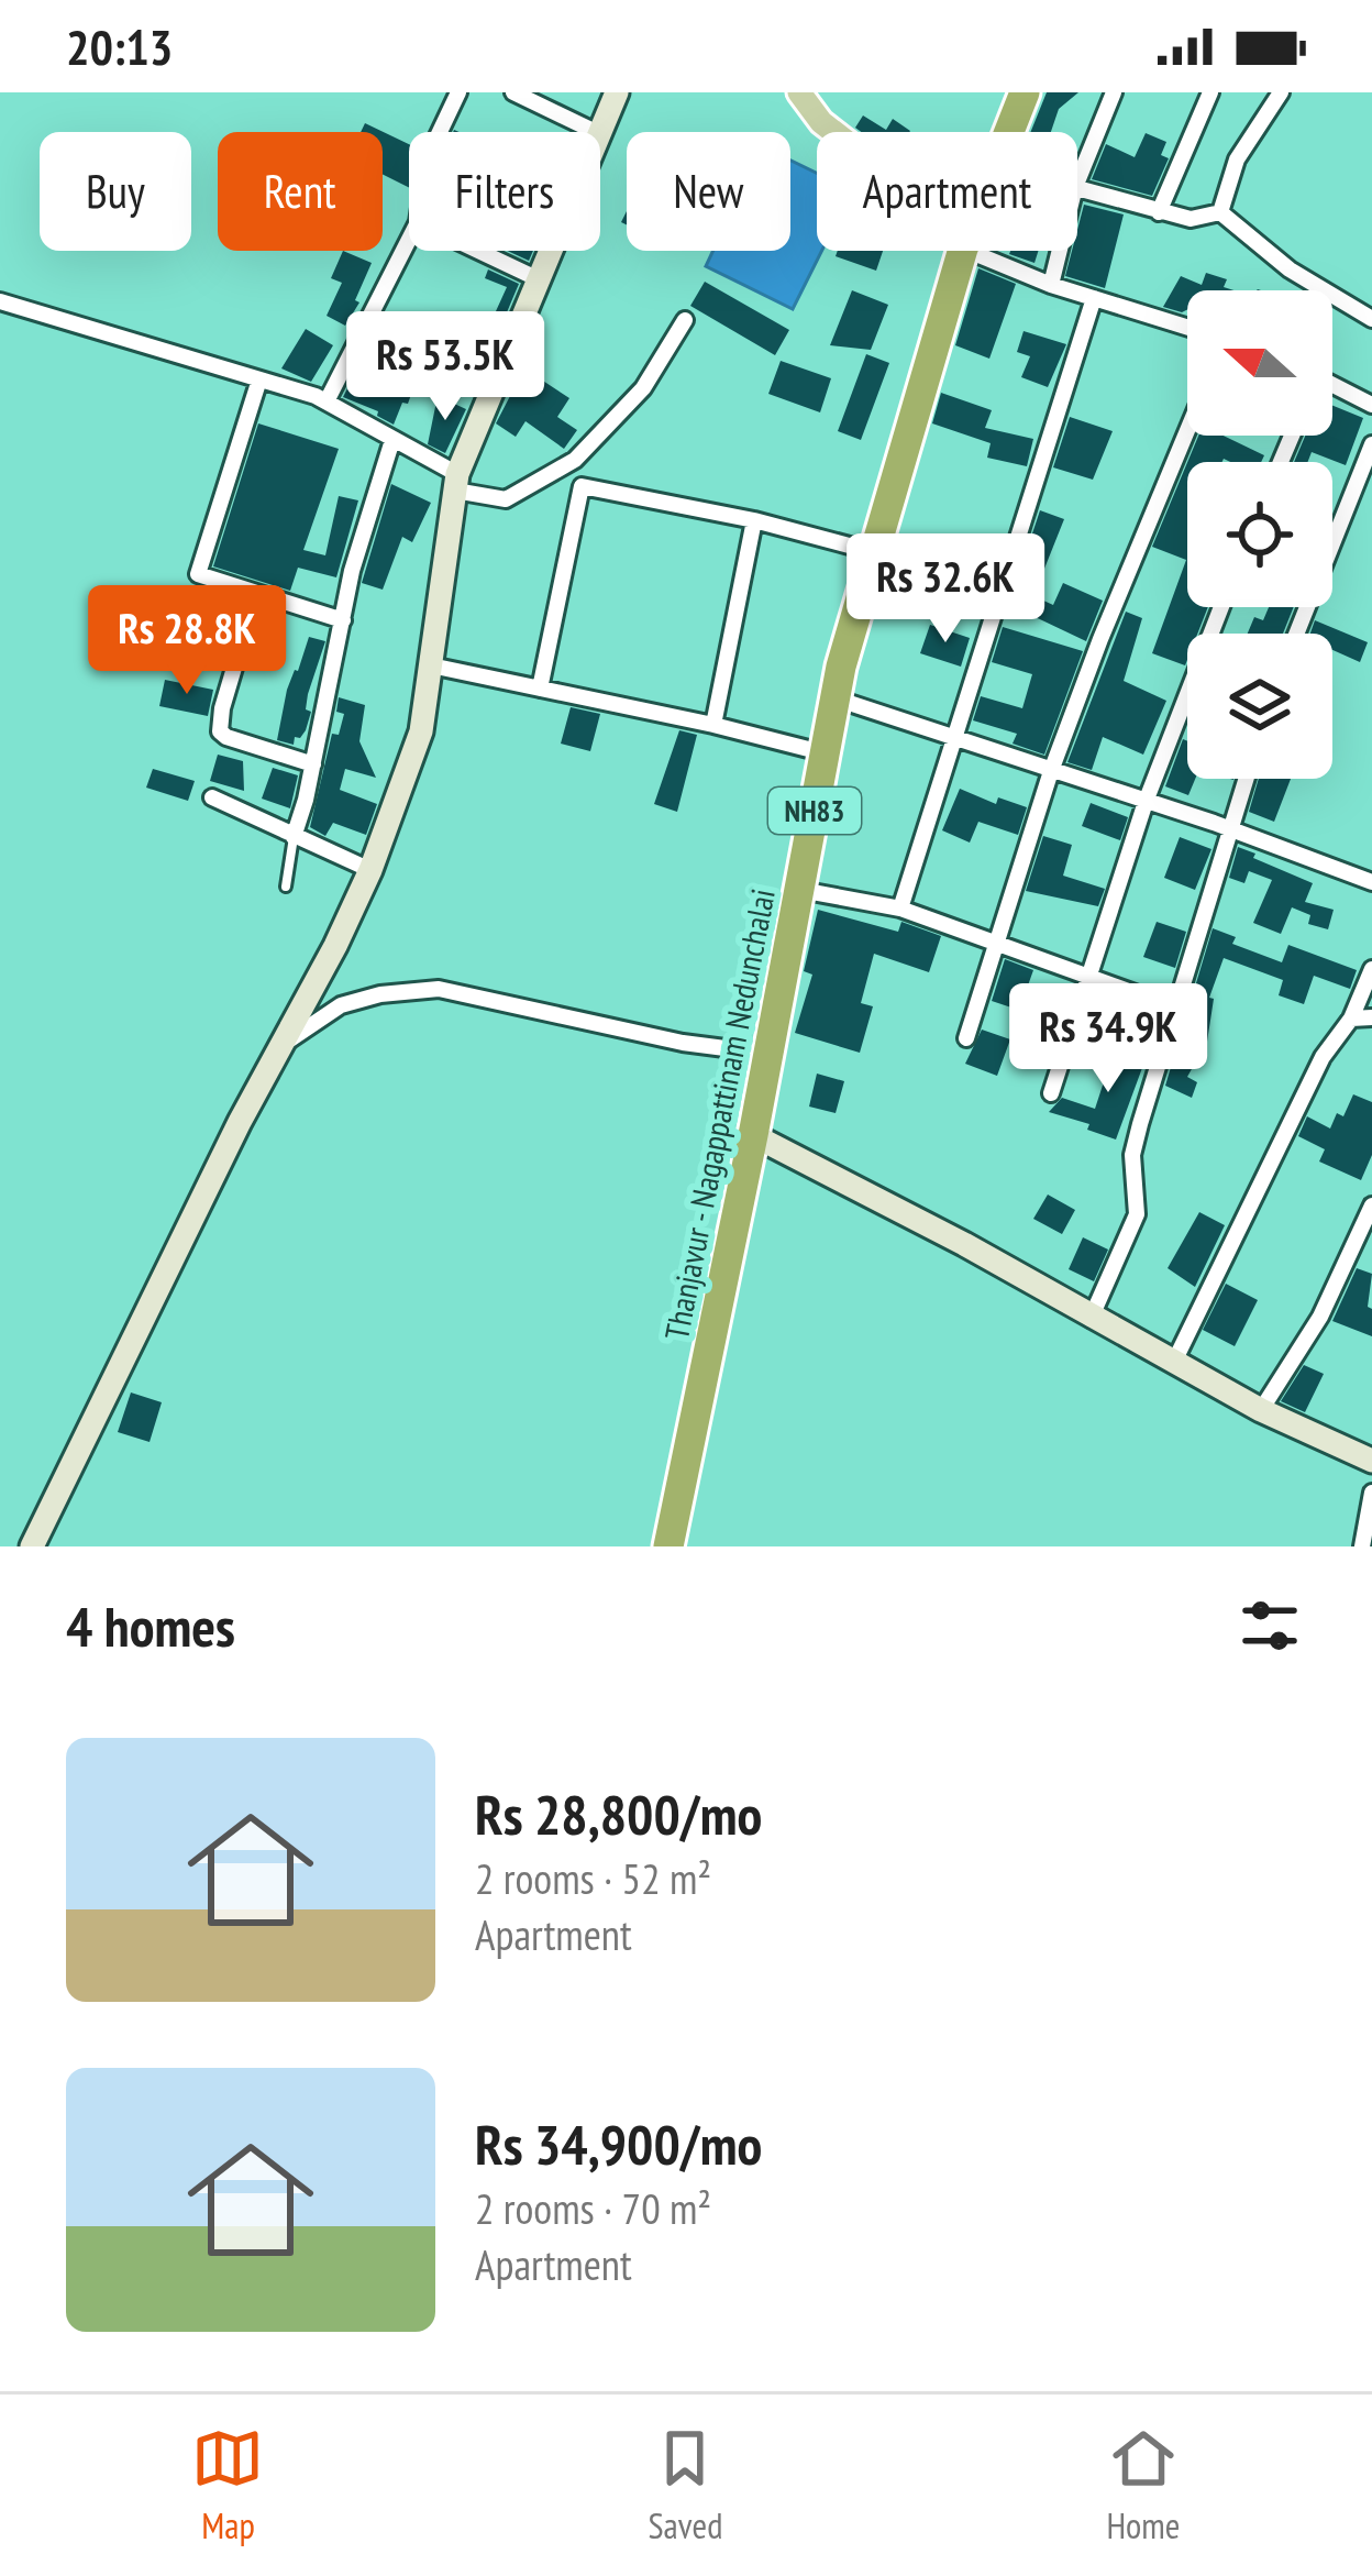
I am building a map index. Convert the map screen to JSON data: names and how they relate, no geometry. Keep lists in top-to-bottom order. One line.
{"streets":{"highway":["NH83","Thanjavur - Nagappattinam Nedunchalai"]},"north":"left","page":{"status":"20:13","chip":["Buy","Rent","Filters","New","Apartment"],"price":["Rs 53.5K","Rs 32.6K","Rs 28.8K","Rs 34.9K"],"heading":"4 homes","list":[{"name":"Rs 28,800/mo","note":"2 rooms · 52 m² · Apartment"},{"name":"Rs 34,900/mo","note":"2 rooms · 70 m² · Apartment"}],"tabs":["Map","Saved","Home"]}}
